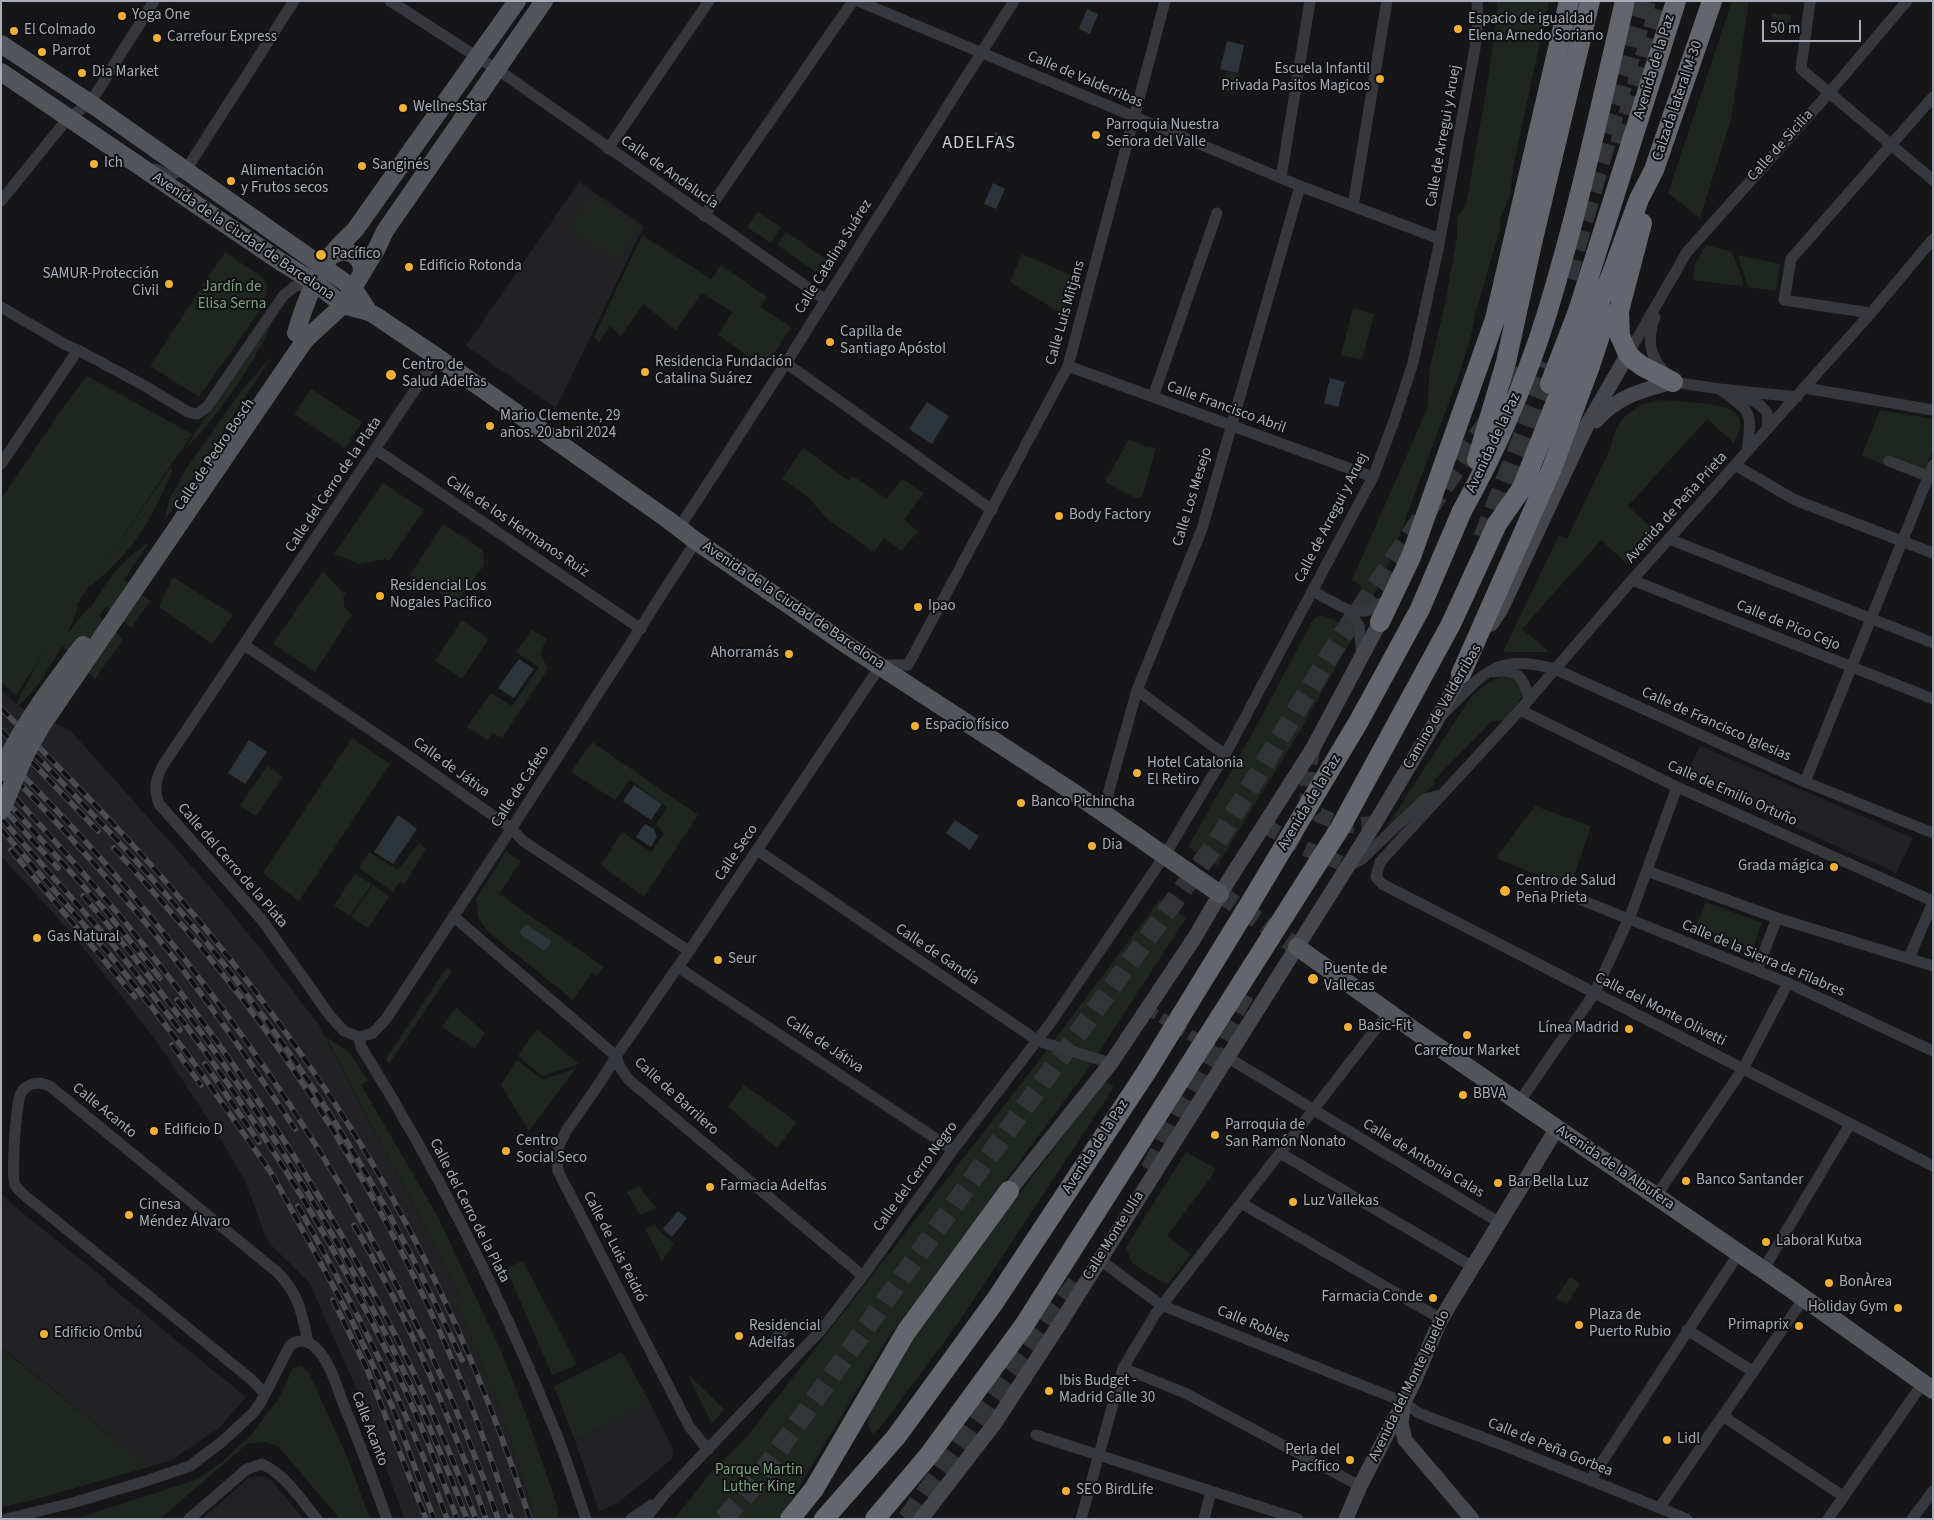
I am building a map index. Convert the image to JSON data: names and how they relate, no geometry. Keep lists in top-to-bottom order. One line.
{"streets":{"highway":["Avenida de la Paz","Calzada lateral M-30"],"main road":["Calle de Sicilia","Avenida de la Ciudad de Barcelona","Calle de Pedro Bosch","Camino de Valderribas","Avenida de la Albufera","Calle Monte Ulía","Avenida del Monte Igueldo"],"street":["Calle de Valderribas","Calle de Arregui y Aruej","Calle de Andalucía","Calle Catalina Suárez","Calle Luis Mitjans","Calle Francisco Abril","Calle del Cerro de la Plata","Calle Los Mesejo","Avenida de Peña Prieta","Calle de los Hermanos Ruiz","Calle de Pico Cejo","Calle de Francisco Iglesias","Calle de Játiva","Calle de Cafeto","Calle de Emilio Ortuño","Calle Seco","Calle de Gandía","Calle de la Sierra de Filabres","Calle del Monte Olivetti","Calle de Barrilero","Calle Acanto","Calle de Antonia Calas","Calle del Cerro Negro","Calle de Luis Peidró","Calle Robles","Calle de Peña Gorbea"]},"crossings":[["Avenida de la Paz","Avenida de la Ciudad de Barcelona"],["Avenida de la Paz","Calle de Gandía"],["Calle de Valderribas","Calle de Arregui y Aruej"],["Calle de Valderribas","Calle Catalina Suárez"],["Calle de Valderribas","Calle Luis Mitjans"],["Calle de Valderribas","Calle Los Mesejo"],["Calle de Arregui y Aruej","Avenida de la Ciudad de Barcelona"],["Calle de Arregui y Aruej","Calle Francisco Abril"],["Calle de Arregui y Aruej","Calle del Cerro Negro"],["Calle de Sicilia","Camino de Valderribas"],["Calle de Andalucía","Calle Catalina Suárez"],["Calle de Andalucía","Calle de Pedro Bosch"],["Avenida de la Ciudad de Barcelona","Calle Catalina Suárez"],["Avenida de la Ciudad de Barcelona","Calle Luis Mitjans"],["Avenida de la Ciudad de Barcelona","Calle de Pedro Bosch"],["Avenida de la Ciudad de Barcelona","Calle del Cerro de la Plata"],["Avenida de la Ciudad de Barcelona","Calle Los Mesejo"],["Avenida de la Ciudad de Barcelona","Calle de Cafeto"],["Avenida de la Ciudad de Barcelona","Calle Seco"],["Avenida de la Ciudad de Barcelona","Calle del Cerro Negro"],["Calle Luis Mitjans","Calle Francisco Abril"],["Calle Luis Mitjans","Calle Seco"],["Calle Francisco Abril","Calle Los Mesejo"],["Calle del Cerro de la Plata","Calle de los Hermanos Ruiz"],["Calle del Cerro de la Plata","Calle de Játiva"],["Calle del Cerro de la Plata","Calle de Cafeto"],["Avenida de Peña Prieta","Calle de Pico Cejo"],["Avenida de Peña Prieta","Camino de Valderribas"],["Avenida de Peña Prieta","Calle de Francisco Iglesias"],["Avenida de Peña Prieta","Calle de Emilio Ortuño"],["Avenida de Peña Prieta","Calle del Monte Olivetti"],["Calle de los Hermanos Ruiz","Calle de Cafeto"],["Camino de Valderribas","Calle de Francisco Iglesias"],["Camino de Valderribas","Avenida de la Albufera"],["Camino de Valderribas","Calle Monte Ulía"],["Calle de Játiva","Calle de Cafeto"],["Calle de Játiva","Calle Seco"],["Calle de Játiva","Calle del Cerro Negro"],["Calle de Cafeto","Calle de Barrilero"],["Calle Seco","Calle de Gandía"],["Calle Seco","Calle de Barrilero"],["Calle Seco","Calle de Luis Peidró"],["Calle de Gandía","Calle del Cerro Negro"],["Calle de Barrilero","Calle del Cerro Negro"],["Calle de Barrilero","Calle de Luis Peidró"],["Calle de Antonia Calas","Calle Monte Ulía"],["Calle de Antonia Calas","Avenida del Monte Igueldo"],["Avenida de la Albufera","Calle Monte Ulía"],["Avenida de la Albufera","Avenida del Monte Igueldo"],["Calle del Cerro Negro","Calle de Luis Peidró"],["Calle Monte Ulía","Calle Robles"],["Calle Robles","Avenida del Monte Igueldo"],["Calle Robles","Calle de Peña Gorbea"],["Avenida del Monte Igueldo","Calle de Peña Gorbea"]],"districts":["ADELFAS"],"parks":["Jardín de Elisa Serna","Parque Martin Luther King"],"places":["Yoga One","Espacio de igualdad Elena Arnedo Soriano","El Colmado","Carrefour Express","Parrot","Dia Market","Escuela Infantil Privada Pasitos Magicos","WellnesStar","Parroquia Nuestra Señora del Valle","Ich","Sanginés","Alimentación y Frutos secos","Pacífico","Edificio Rotonda","SAMUR-Protección Civil","Capilla de Santiago Apóstol","Residencia Fundación Catalina Suárez","Centro de Salud Adelfas","Mario Clemente, 29 años. 20 abril 2024","Body Factory","Residencial Los Nogales Pacifico","Ipao","Ahorramás","Espacio físico","Hotel Catalonia El Retiro","Banco Pichincha","Dia","Grada mágica","Centro de Salud Peña Prieta","Gas Natural","Seur","Puente de Vallecas","Basic-Fit","Línea Madrid","Carrefour Market","BBVA","Edificio D","Parroquia de San Ramón Nonato","Centro Social Seco","Banco Santander","Bar Bella Luz","Farmacia Adelfas","Luz Vallekas","Cinesa Méndez Álvaro","Laboral Kutxa","BonÀrea","Farmacia Conde","Holiday Gym","Plaza de Puerto Rubio","Primaprix","Edificio Ombú","Residencial Adelfas","Ibis Budget - Madrid Calle 30","Lidl","Perla del Pacífico","SEO BirdLife"],"scale_bar":"50 m"}
